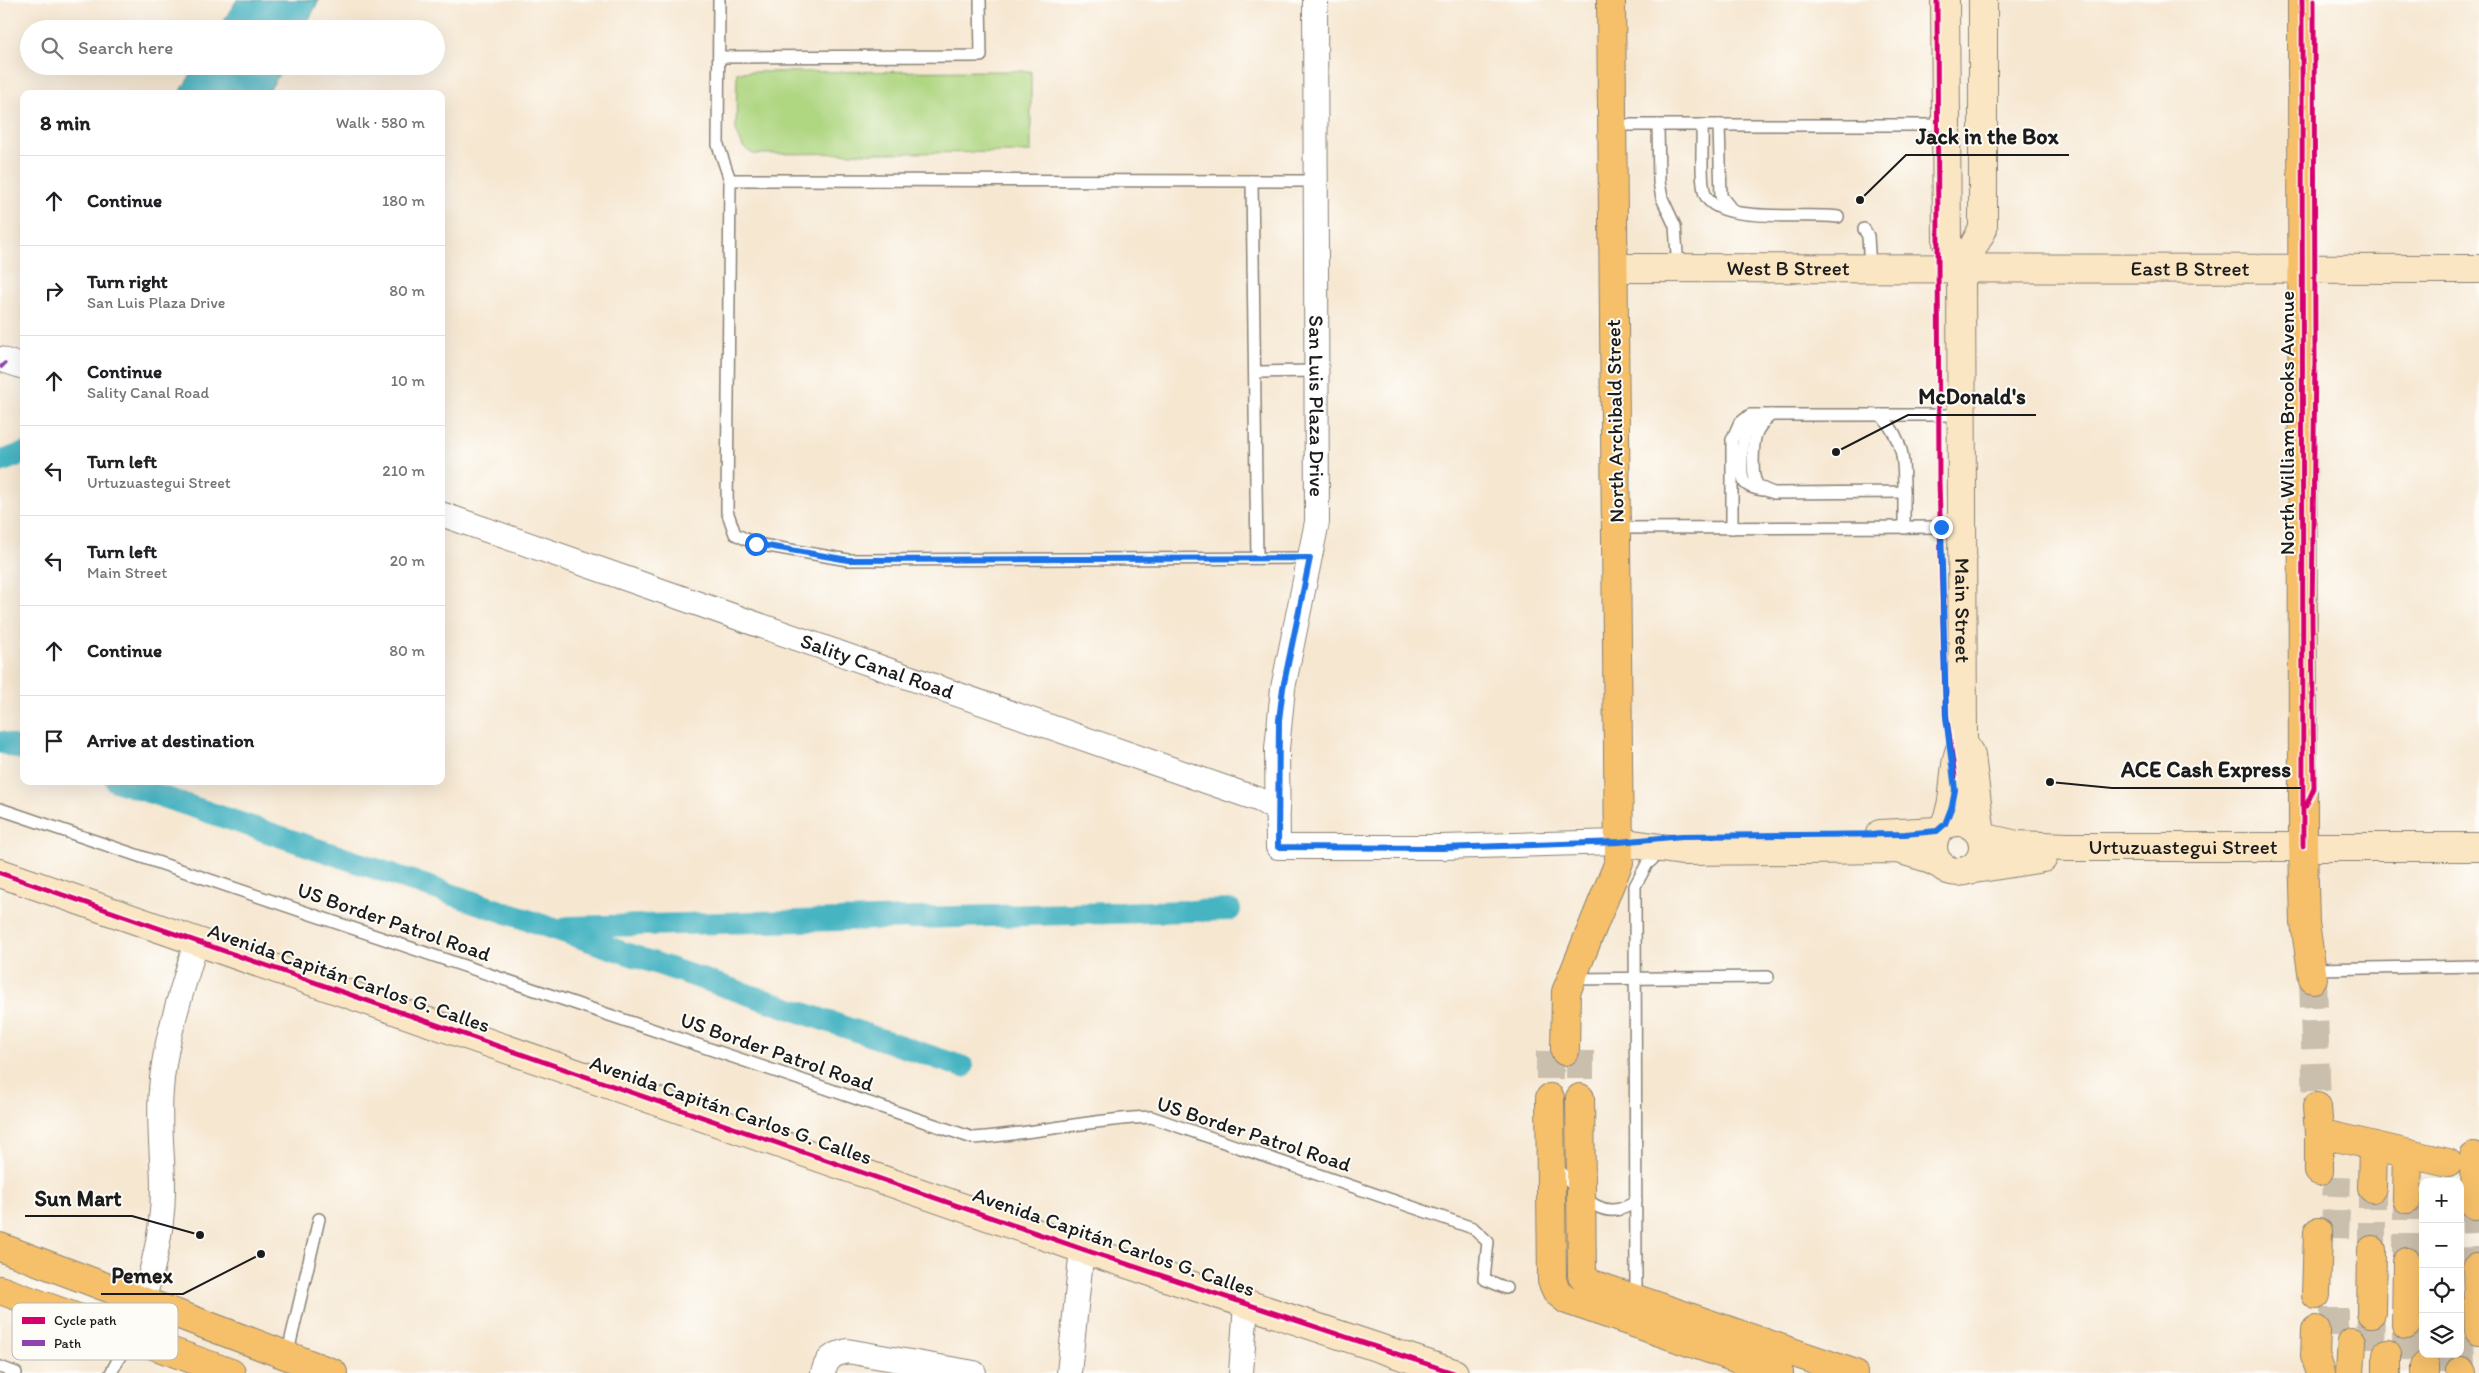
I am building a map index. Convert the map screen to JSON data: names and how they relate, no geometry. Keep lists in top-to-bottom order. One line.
{"streets":{"main road":["West B Street","East B Street","North Archibald Street","North William Brooks Avenue","Main Street","Urtuzuastegui Street","Avenida Capitán Carlos G. Calles"],"street":["San Luis Plaza Drive","Sality Canal Road"],"lane":["US Border Patrol Road"]},"crossings":[["West B Street","East B Street"],["West B Street","North Archibald Street"],["West B Street","Main Street"],["East B Street","North William Brooks Avenue"],["East B Street","Main Street"],["San Luis Plaza Drive","Sality Canal Road"],["North William Brooks Avenue","Urtuzuastegui Street"],["Main Street","Urtuzuastegui Street"]],"places":["Jack in the Box","McDonald's","ACE Cash Express","Sun Mart","Pemex"],"legend":["Cycle path","Path"],"page":{"search":"Search here","heading":["8 min","Walk · 580 m"],"list":[["Continue","180 m"],["Turn right","San Luis Plaza Drive","80 m"],["Continue","Sality Canal Road","10 m"],["Turn left","Urtuzuastegui Street","210 m"],["Turn left","Main Street","20 m"],["Continue","80 m"],"Arrive at destination"],"map_buttons":["+","−"]}}
